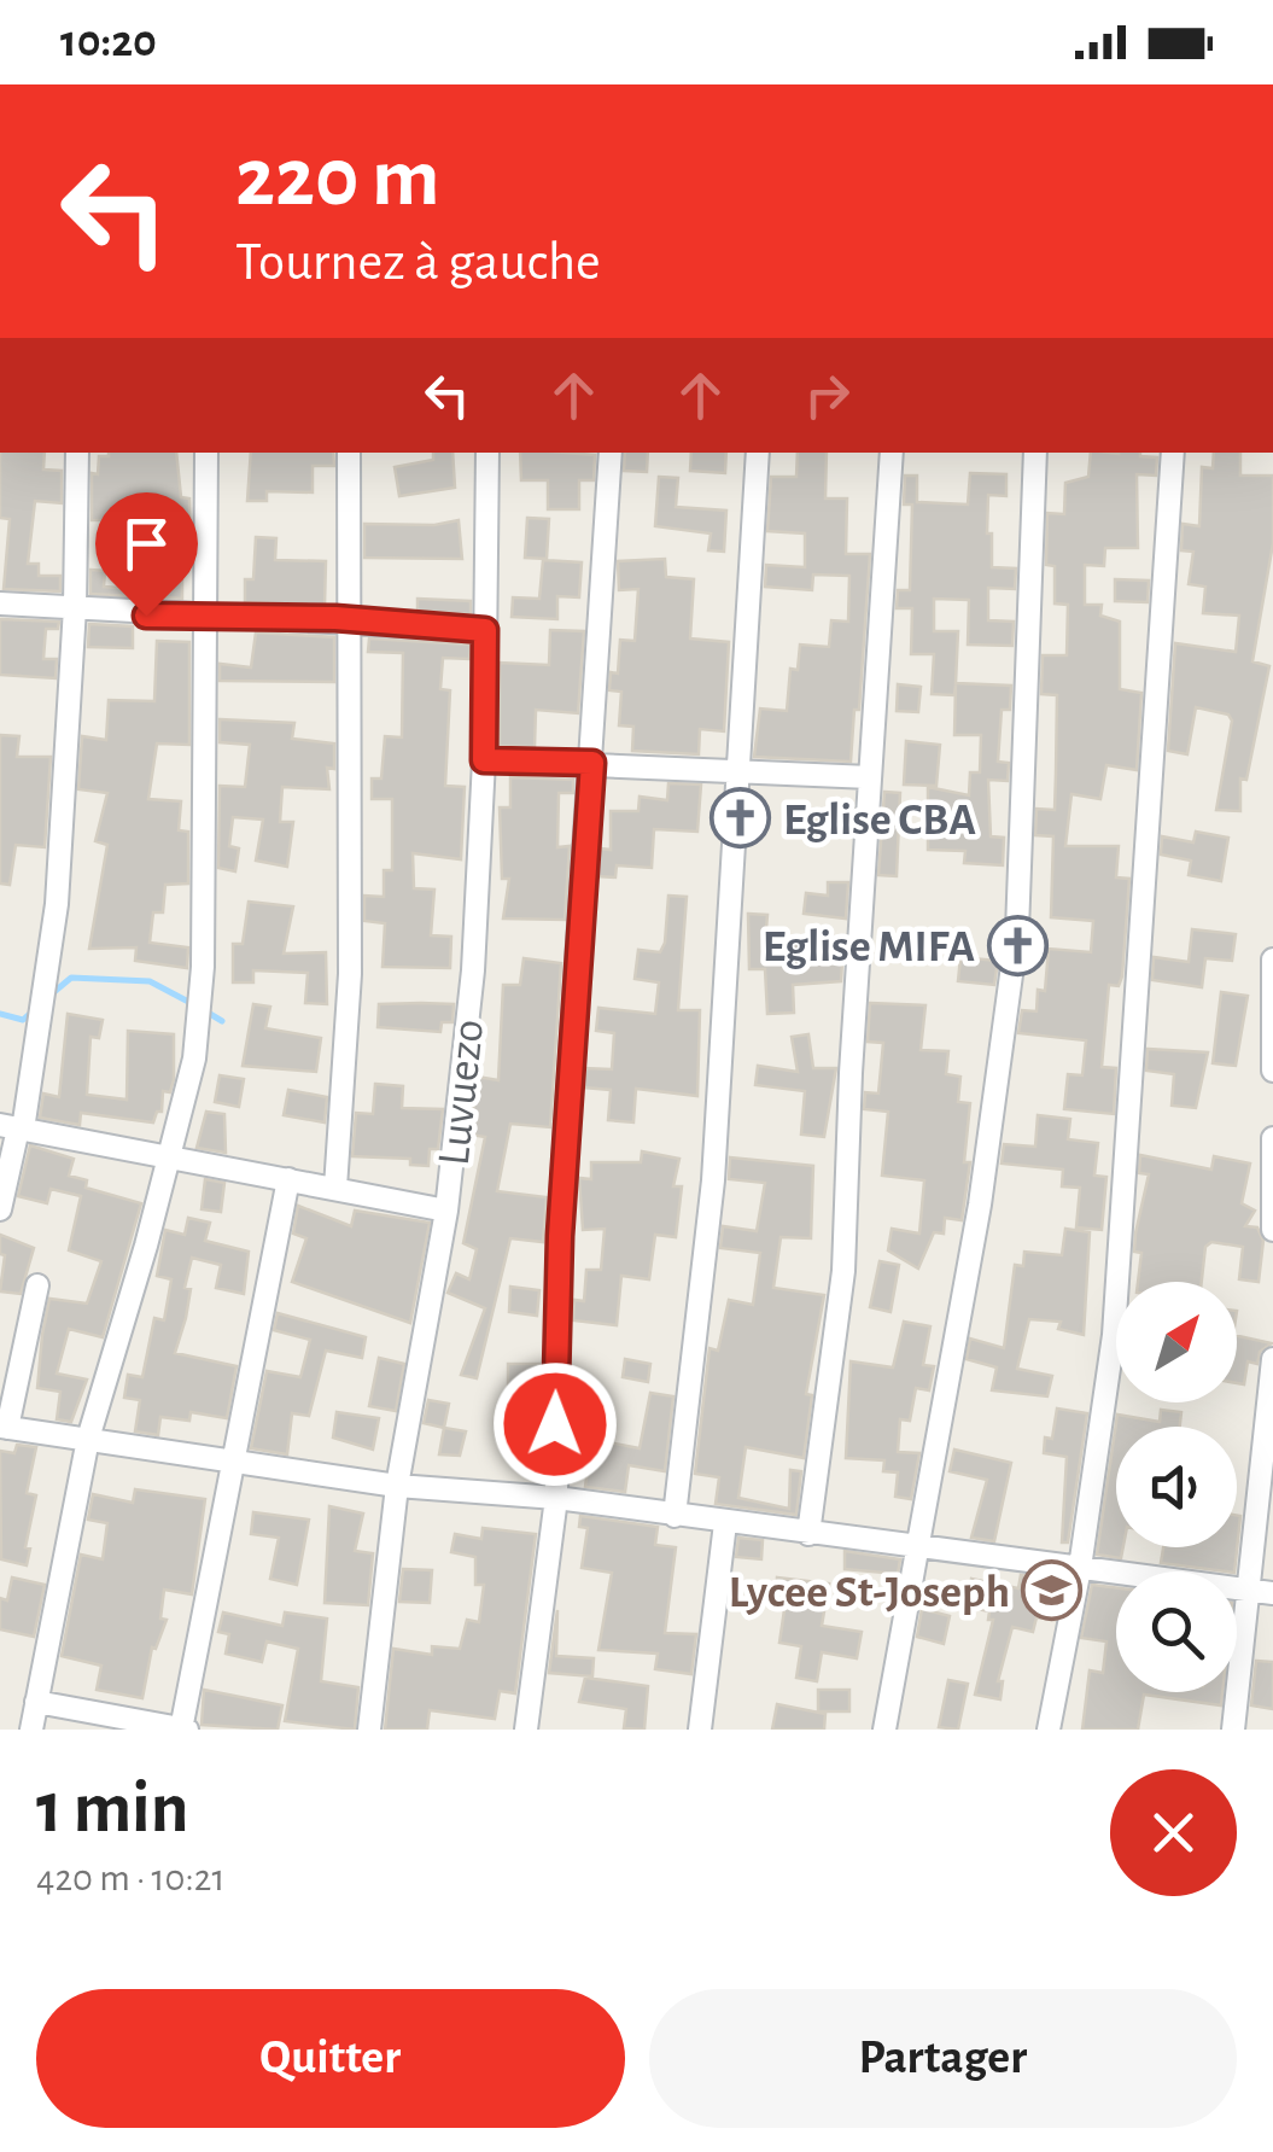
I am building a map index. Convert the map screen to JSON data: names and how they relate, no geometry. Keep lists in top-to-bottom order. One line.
{"streets":{"street":["Luvuezo"]},"places":{"church":["Eglise CBA","Eglise MIFA"],"school or university":["Lycee St-Joseph"]},"north":"top right","page":{"status":"10:20","turn":["220 m","Tournez à gauche"],"heading":["1 min","420 m · 10:21"],"buttons":["Quitter","Partager"]}}
